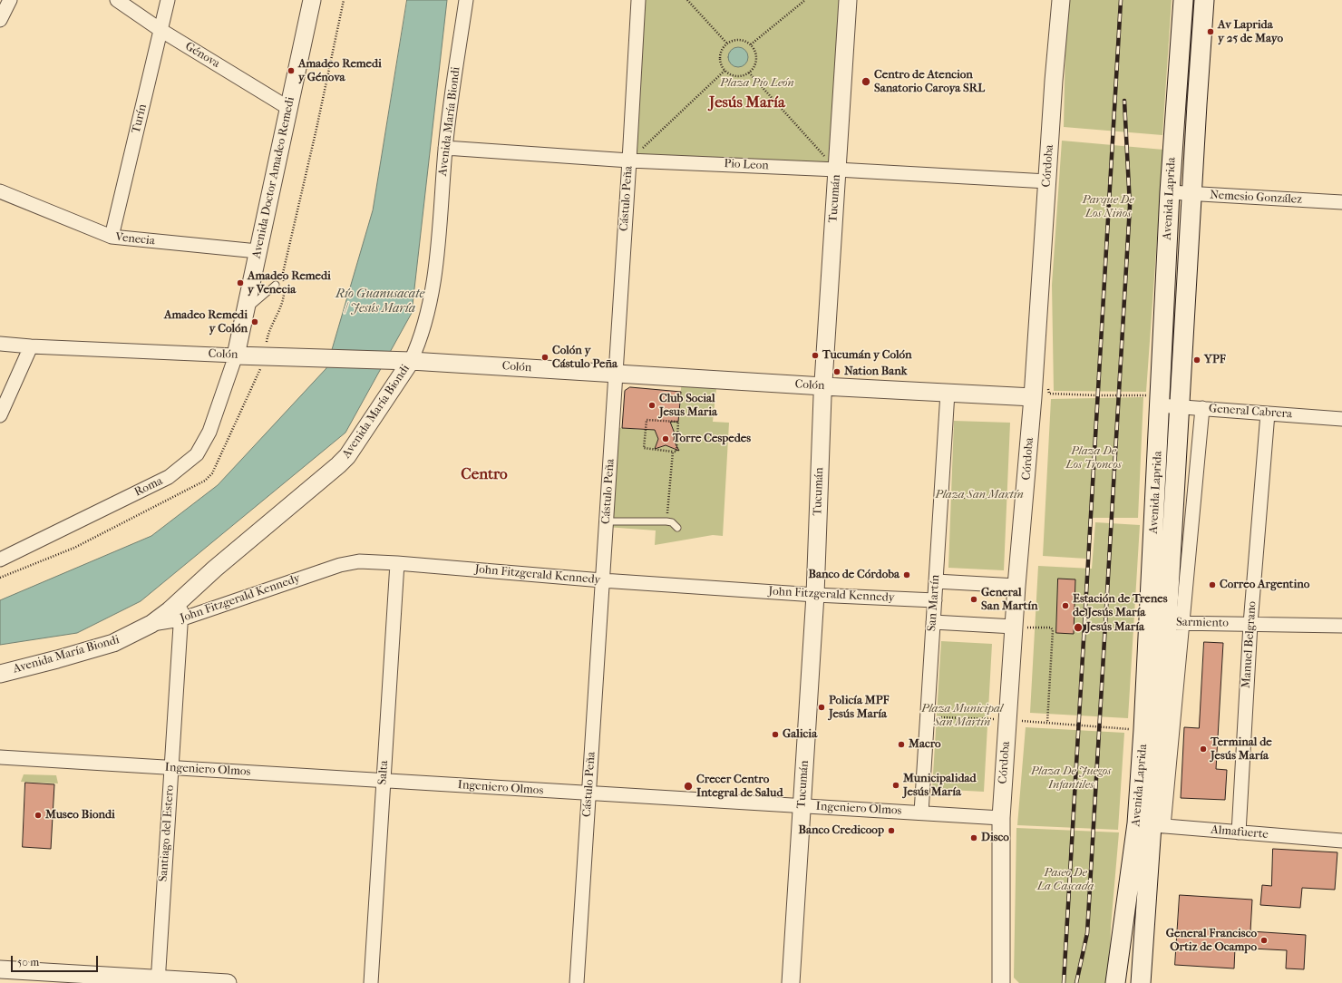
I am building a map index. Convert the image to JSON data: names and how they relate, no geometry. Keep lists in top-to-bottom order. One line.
{"streets":{"main road":["Avenida Laprida"],"street":["Génova","Turín","Avenida María Biondi","Pio Leon","Córdoba","Avenida Doctor Amadeo Remedi","Nemesio González","Cástulo Peña","Tucumán","Venecia","Colón","General Cabrera","Roma","John Fitzgerald Kennedy","San Martín","Sarmiento","Manuel Belgrano","Ingeniero Olmos","Salta","Almafuerte","Santiago del Estero"]},"crossings":[["Génova","Turín"],["Génova","Avenida Doctor Amadeo Remedi"],["Turín","Venecia"],["Avenida María Biondi","Pio Leon"],["Avenida María Biondi","Colón"],["Avenida María Biondi","John Fitzgerald Kennedy"],["Avenida María Biondi","Santiago del Estero"],["Pio Leon","Córdoba"],["Pio Leon","Cástulo Peña"],["Pio Leon","Tucumán"],["Córdoba","Colón"],["Córdoba","Ingeniero Olmos"],["Avenida Doctor Amadeo Remedi","Venecia"],["Avenida Doctor Amadeo Remedi","Colón"],["Avenida Doctor Amadeo Remedi","Roma"],["Nemesio González","Avenida Laprida"],["Cástulo Peña","Colón"],["Cástulo Peña","John Fitzgerald Kennedy"],["Cástulo Peña","Ingeniero Olmos"],["Tucumán","Colón"],["Tucumán","John Fitzgerald Kennedy"],["Tucumán","Ingeniero Olmos"],["Avenida Laprida","General Cabrera"],["Avenida Laprida","Sarmiento"],["Avenida Laprida","Almafuerte"],["Colón","Roma"],["Colón","San Martín"],["General Cabrera","Manuel Belgrano"],["John Fitzgerald Kennedy","San Martín"],["John Fitzgerald Kennedy","Salta"],["John Fitzgerald Kennedy","Santiago del Estero"],["San Martín","Ingeniero Olmos"],["Sarmiento","Manuel Belgrano"],["Manuel Belgrano","Almafuerte"],["Ingeniero Olmos","Salta"],["Ingeniero Olmos","Santiago del Estero"]],"districts":["Jesús María","Centro"],"water":["Río Guanusacate / Jesús María"],"parks":["Plaza Pío León","Parque De Los Niños","Plaza De Los Troncos","Plaza San Martín","Plaza Municipal San Martín","Plaza De Juegos Infantiles","Paseo De La Cascada"],"places":["Av Laprida y 25 de Mayo","Amadeo Remedi y Génova","Centro de Atencion Sanatorio Caroya SRL","Amadeo Remedi y Venecia","Amadeo Remedi y Colón","Tucumán y Colón","Colón y Cástulo Peña","YPF","Nation Bank","Club Social Jesus Maria","Torre Cespedes","Banco de Córdoba","Correo Argentino","General San Martín","Estación de Trenes de Jesús María","Jesús María","Policía MPF Jesús María","Galicia","Macro","Terminal de Jesús María","Municipalidad Jesús María","Crecer Centro Integral de Salud","Museo Biondi","Banco Credicoop","Disco","General Francisco Ortiz de Ocampo"],"scale_bar":"50 m"}
